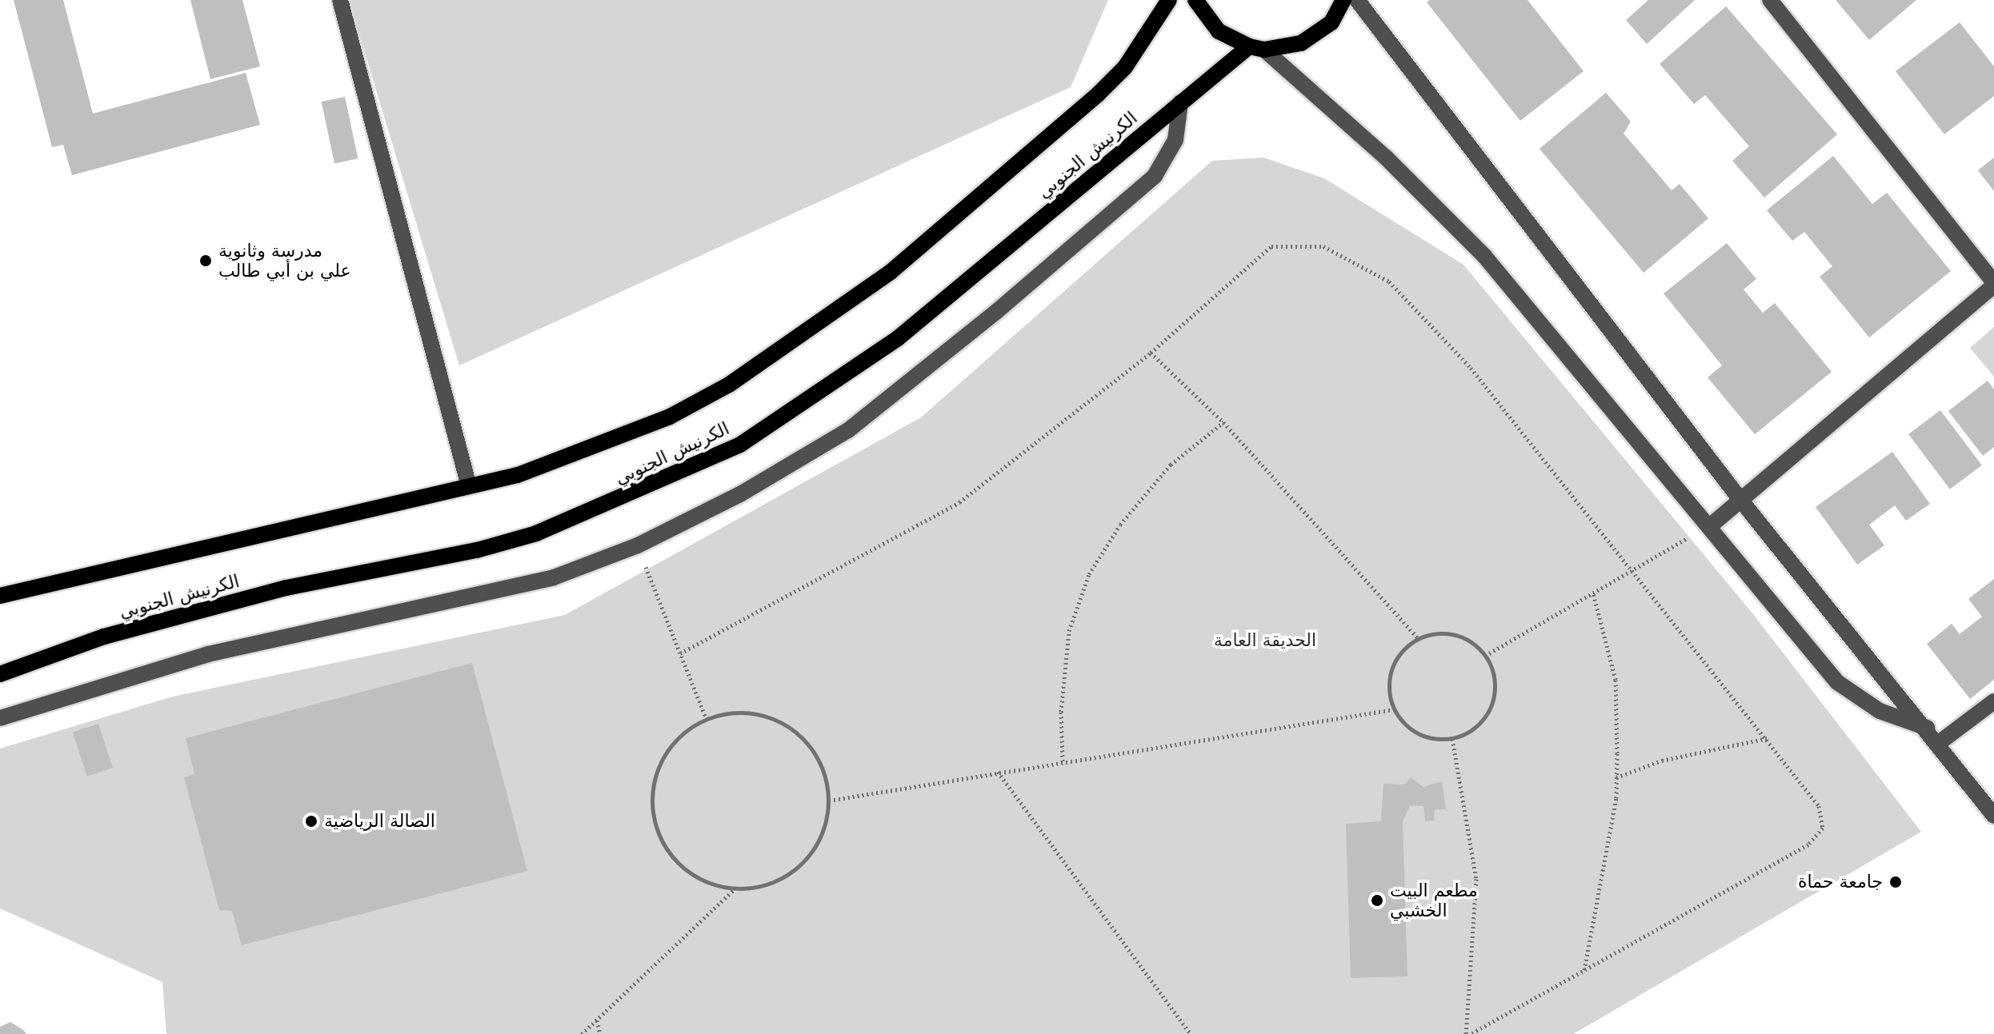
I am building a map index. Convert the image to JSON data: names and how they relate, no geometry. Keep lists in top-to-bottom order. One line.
{"streets":{"main road":["الكرنيش الجنوبي"]},"parks":["الحديقة العامة"],"places":["مدرسة وثانوية علي بن أبي طالب","الصالة الرياضية","جامعة حماة","مطعم البيت الخشبي"]}
